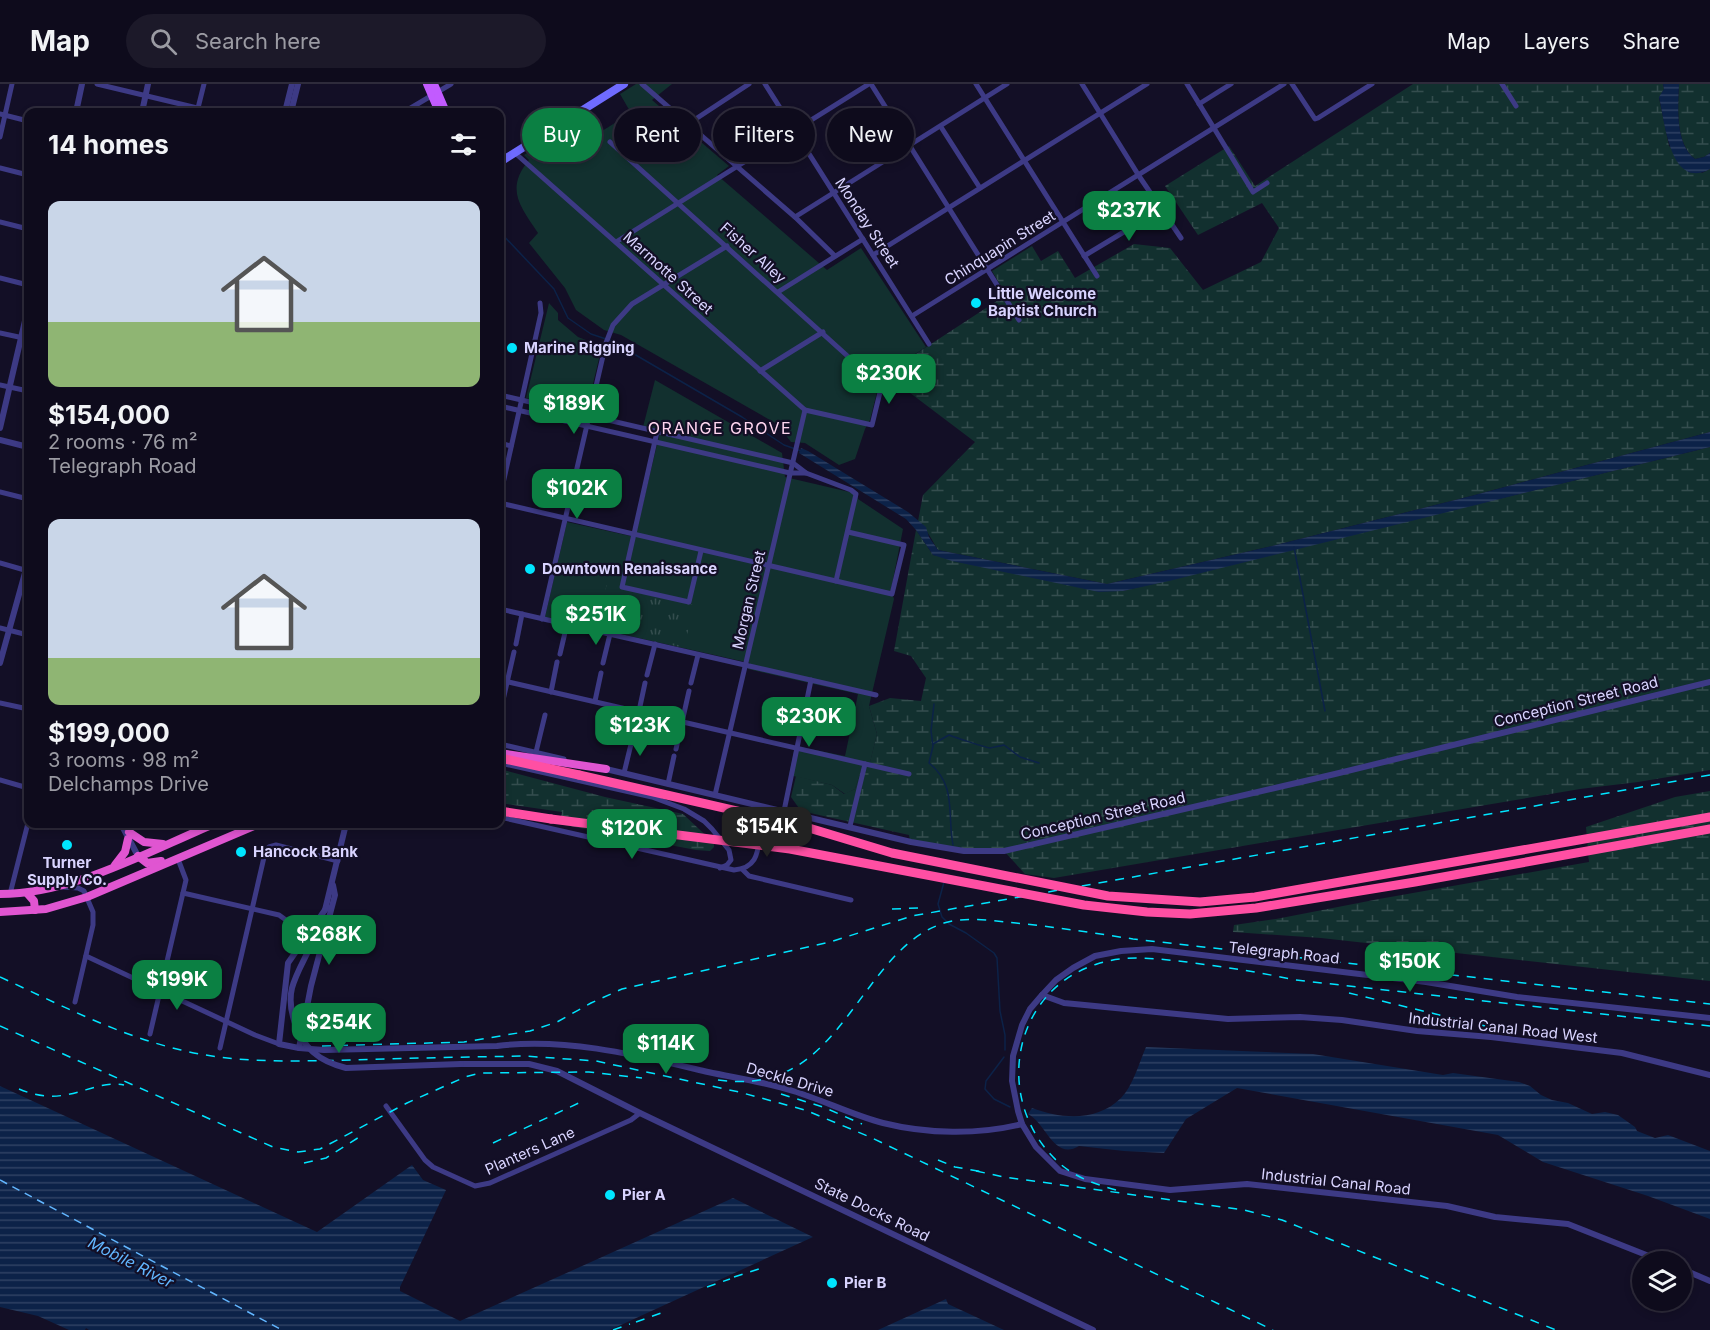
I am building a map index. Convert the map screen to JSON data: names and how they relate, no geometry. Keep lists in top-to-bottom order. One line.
{"streets":{"street":["Monday Street","Chinquapin Street","Fisher Alley","Marmotte Street","Morgan Street","Conception Street Road","Telegraph Road","Industrial Canal Road West","Deckle Drive","Planters Lane","Industrial Canal Road","State Docks Road"]},"crossings":[["Monday Street","Chinquapin Street"],["Fisher Alley","Marmotte Street"],["Fisher Alley","Morgan Street"],["Marmotte Street","Morgan Street"],["Morgan Street","Conception Street Road"],["Telegraph Road","Industrial Canal Road West"],["Telegraph Road","Deckle Drive"],["Telegraph Road","Industrial Canal Road"],["Deckle Drive","Industrial Canal Road"],["Planters Lane","State Docks Road"]],"districts":["ORANGE GROVE"],"water":["Mobile River"],"places":["Little Welcome Baptist Church","Marine Rigging","Downtown Renaissance","Turner Supply Co.","Hancock Bank","Pier A","Pier B"],"page":{"header":"Map","search":"Search here","nav":["Map","Layers","Share"],"chip":["Buy","Rent","Filters","New"],"heading":"14 homes","list":[{"name":"$154,000","note":"2 rooms · 76 m² · Telegraph Road"},{"name":"$199,000","note":"3 rooms · 98 m² · Delchamps Drive"}],"price":["$237K","$230K","$189K","$102K","$251K","$230K","$123K","$154K","$120K","$268K","$150K","$199K","$254K","$114K"]}}
